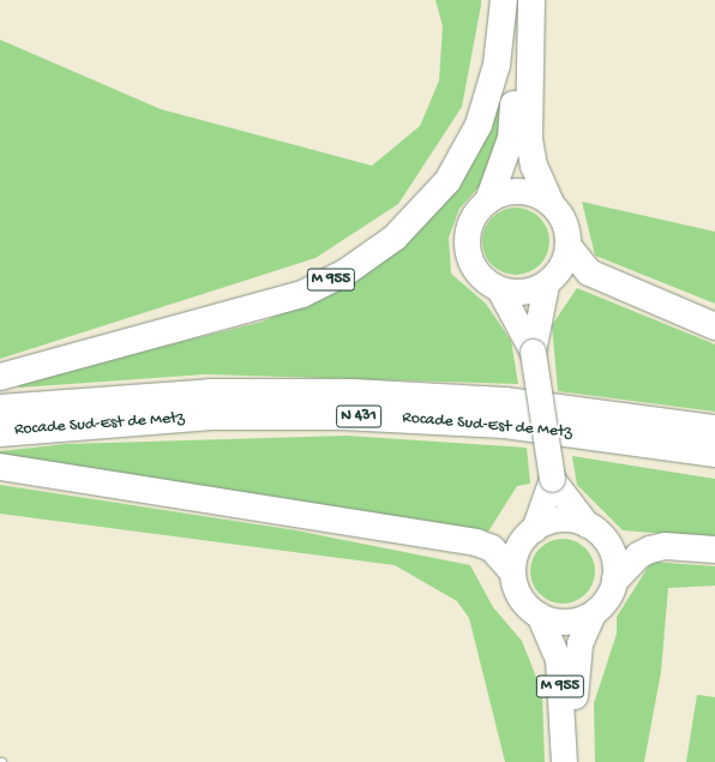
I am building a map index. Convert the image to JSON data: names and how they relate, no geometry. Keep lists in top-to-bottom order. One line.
{"streets":{"highway":["M 955","N 431","Rocade Sud-Est de Metz"]}}
